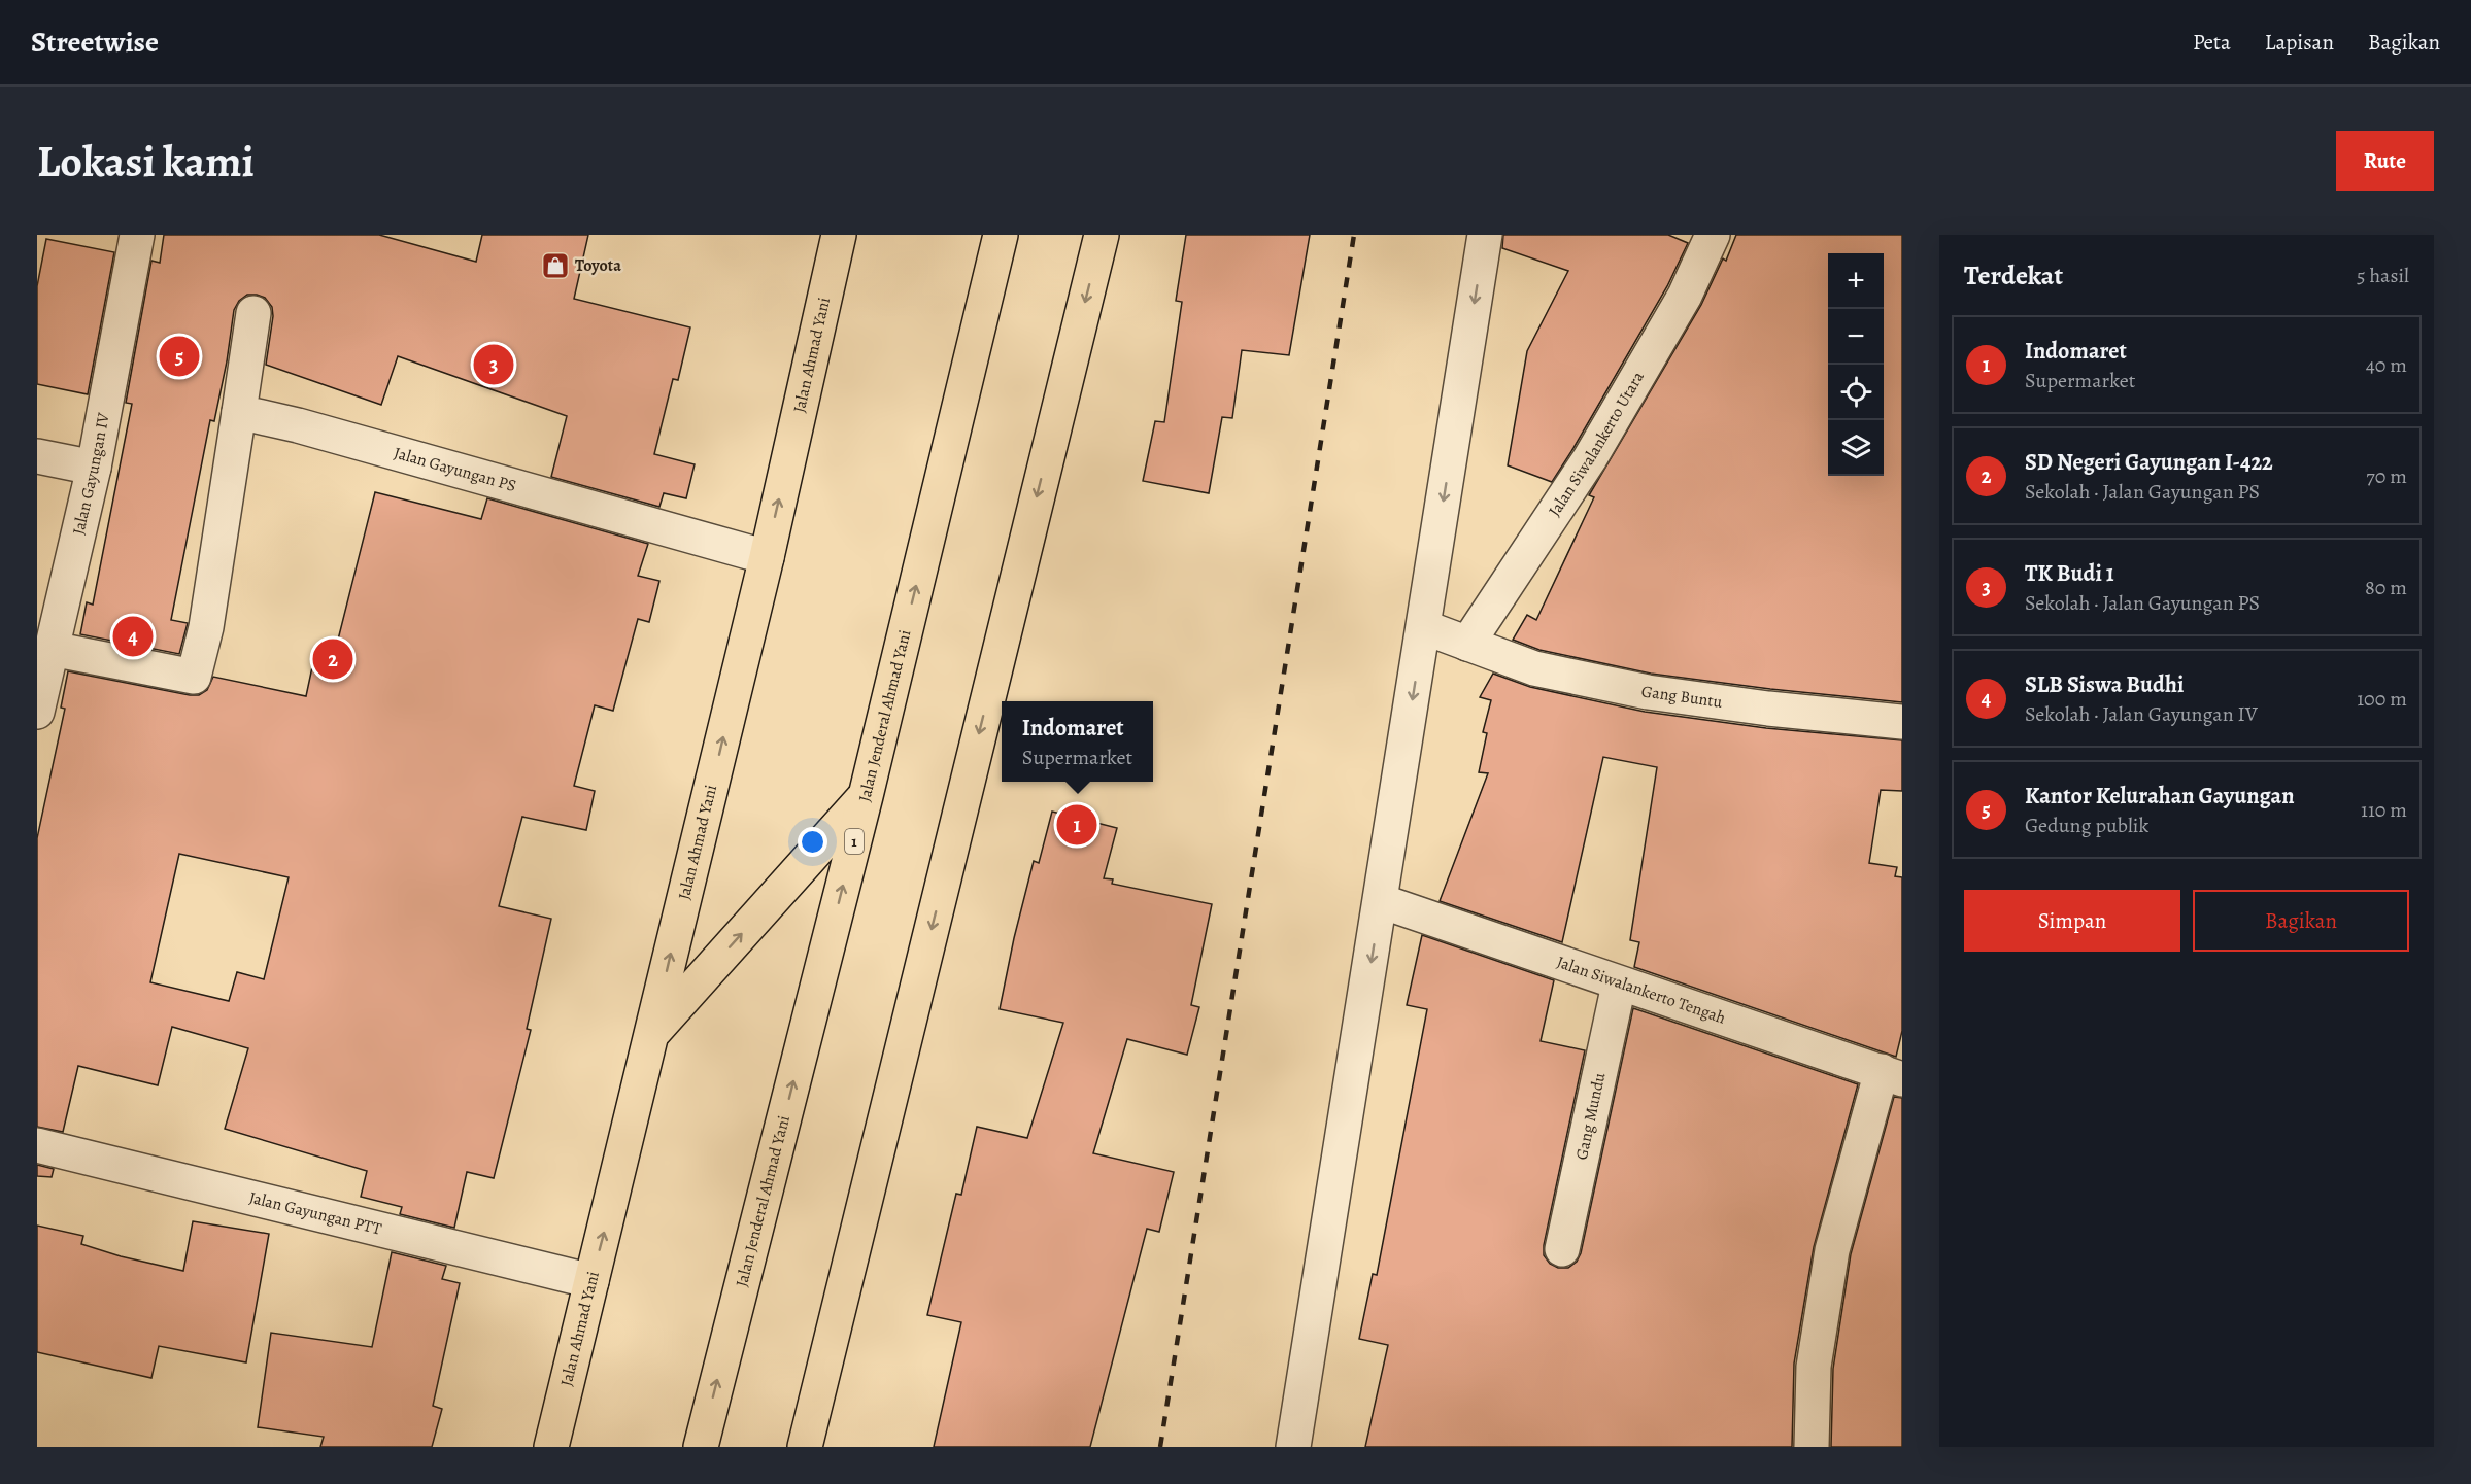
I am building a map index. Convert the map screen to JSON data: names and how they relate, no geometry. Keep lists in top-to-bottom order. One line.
{"streets":{"highway":["Jalan Ahmad Yani","Jalan Jenderal Ahmad Yani","1"],"street":["Jalan Siwalankerto Utara","Jalan Gayungan PS","Jalan Gayungan IV","Gang Buntu","Jalan Siwalankerto Tengah","Gang Mundu","Jalan Gayungan PTT"]},"crossings":[["Jalan Ahmad Yani","Jalan Gayungan PS"],["Jalan Ahmad Yani","Jalan Gayungan PTT"],["Jalan Siwalankerto Utara","Gang Buntu"],["Jalan Siwalankerto Tengah","Gang Mundu"]],"places":{"shop":["Toyota"]},"page":{"header":"Streetwise","nav":["Peta","Lapisan","Bagikan"],"buttons":["Rute",["Simpan","Bagikan"]],"title":"Lokasi kami","heading":["Terdekat","5 hasil"],"map_buttons":["+","−"],"list":[{"mark":"1","name":"Indomaret","note":"Supermarket","value":"40 m"},{"mark":"2","name":"SD Negeri Gayungan I-422","note":"Sekolah · Jalan Gayungan PS","value":"70 m"},{"mark":"3","name":"TK Budi 1","note":"Sekolah · Jalan Gayungan PS","value":"80 m"},{"mark":"4","name":"SLB Siswa Budhi","note":"Sekolah · Jalan Gayungan IV","value":"100 m"},{"mark":"5","name":"Kantor Kelurahan Gayungan","note":"Gedung publik","value":"110 m"}],"pins":["5","3","4","2","1"],"popup":["Indomaret","Supermarket"]}}
